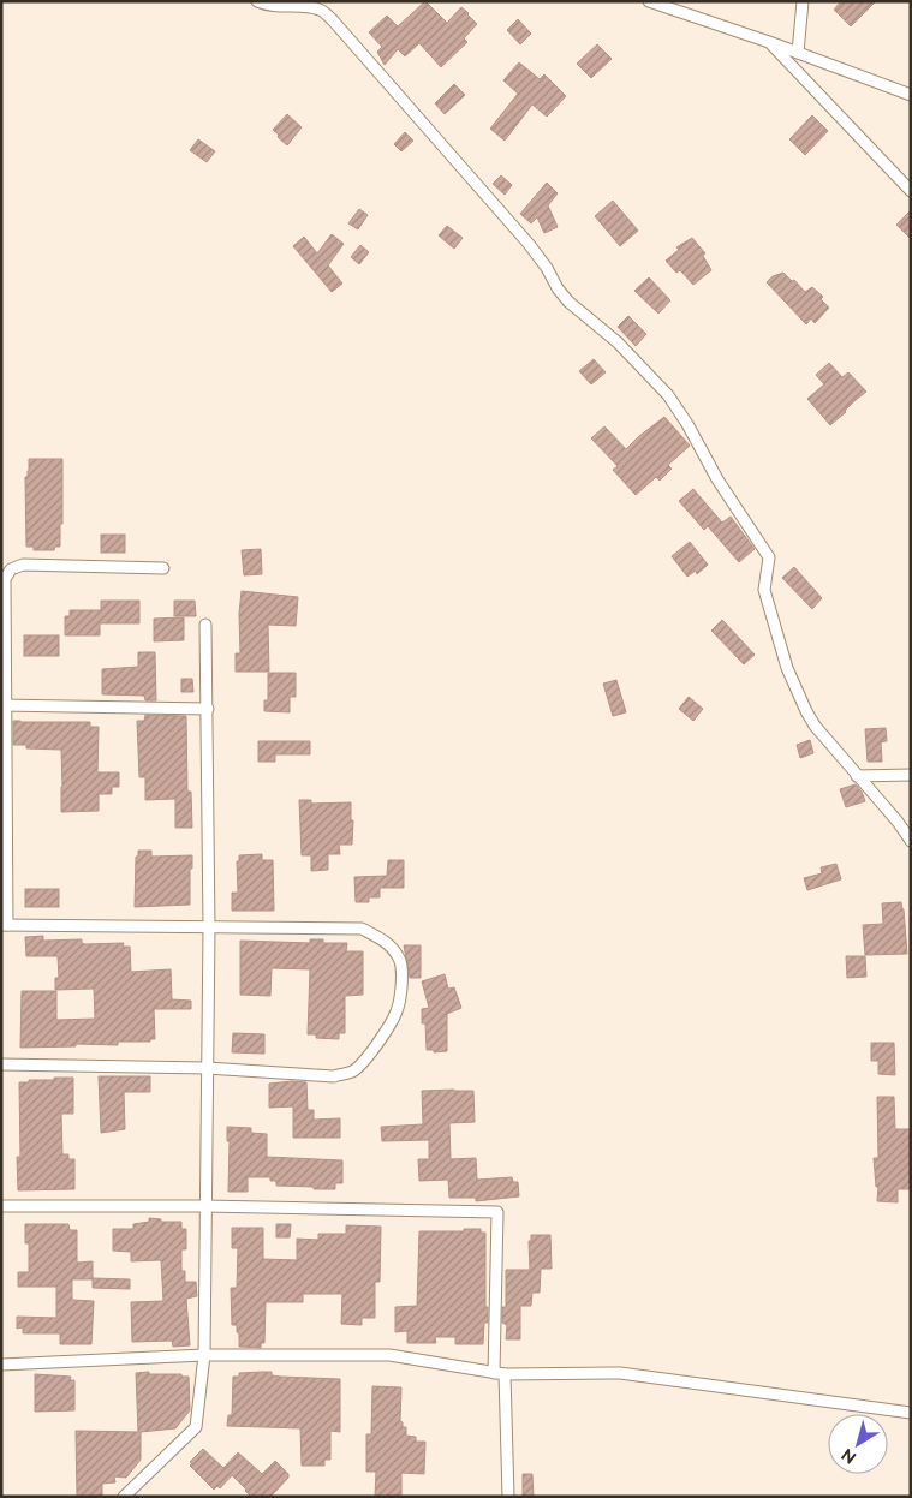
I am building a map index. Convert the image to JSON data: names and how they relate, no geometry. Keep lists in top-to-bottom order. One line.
{"north":"bottom left"}
